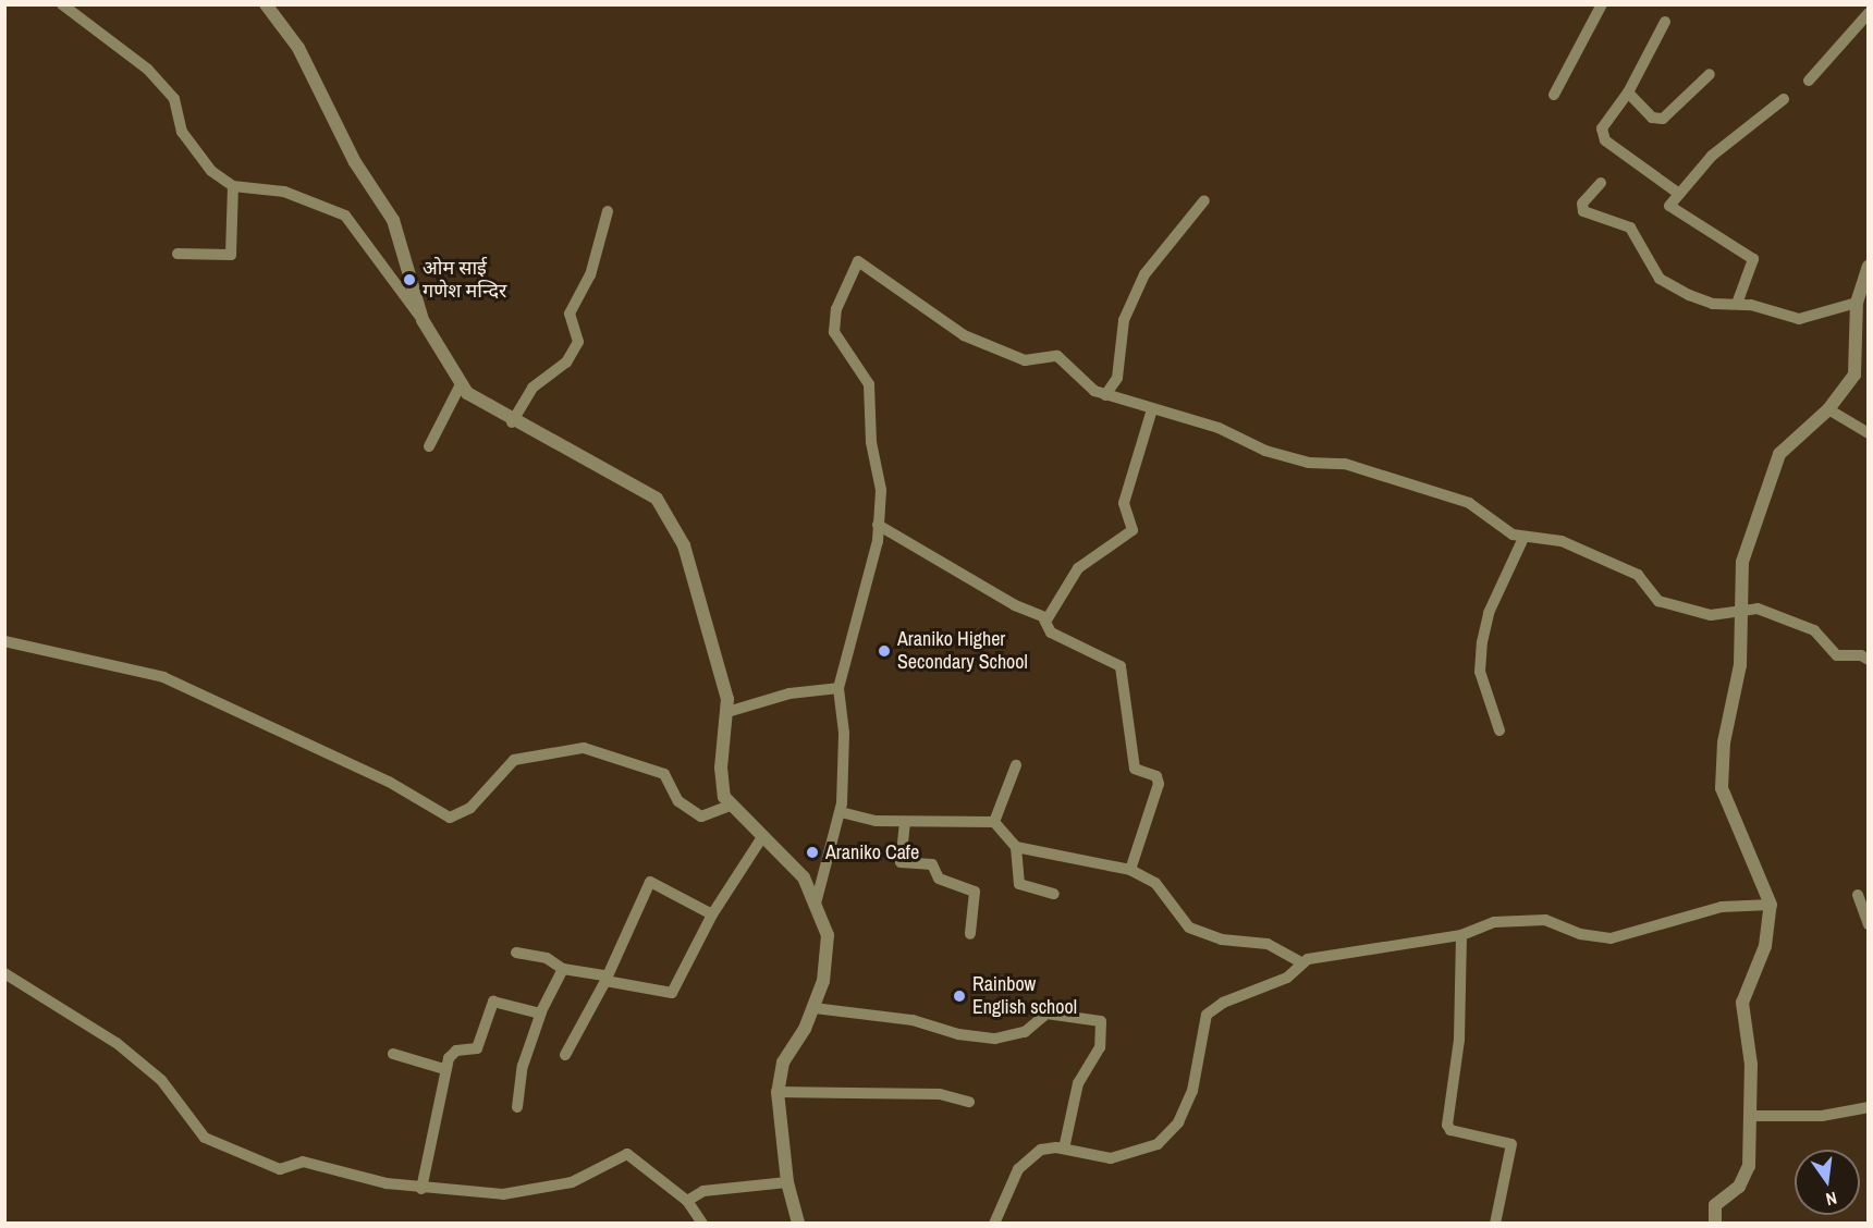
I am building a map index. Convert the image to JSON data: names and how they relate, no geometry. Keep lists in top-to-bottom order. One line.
{"places":["ओम साई गणेश मन्दिर","Araniko Higher Secondary School","Araniko Cafe","Rainbow English school"],"north":"bottom"}
